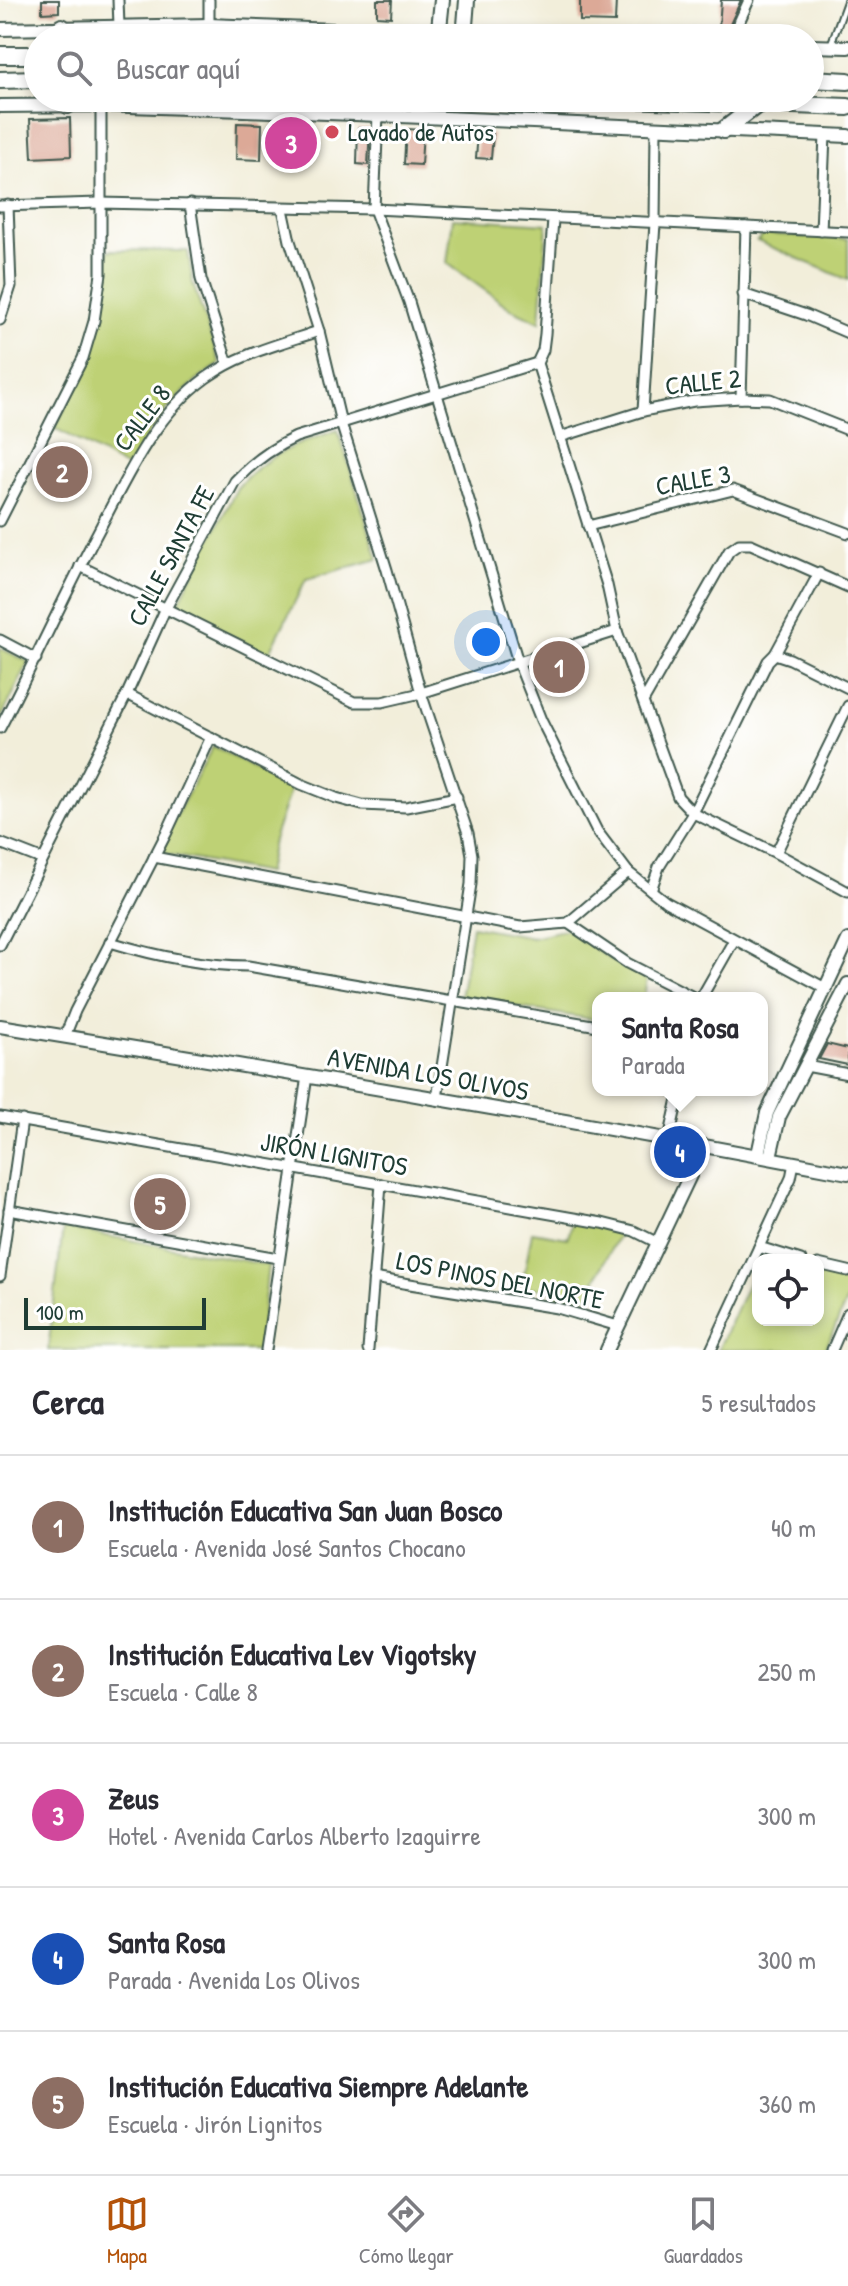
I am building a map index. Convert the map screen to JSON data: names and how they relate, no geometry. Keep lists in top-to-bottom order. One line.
{"streets":{"street":["CALLE 2","CALLE 8","CALLE 3","CALLE SANTA FE","AVENIDA LOS OLIVOS","JIRÓN LIGNITOS","LOS PINOS DEL NORTE"]},"places":["Lavado de Autos"],"scale_bar":"100 m","page":{"search":"Buscar aquí","pins":["3","2","1","4","5"],"popup":["Santa Rosa","Parada"],"scale":"100 m","heading":["Cerca","5 resultados"],"list":[{"mark":"1","name":"Institución Educativa San Juan Bosco","note":"Escuela · Avenida José Santos Chocano","value":"40 m"},{"mark":"2","name":"Institución Educativa Lev Vigotsky","note":"Escuela · Calle 8","value":"250 m"},{"mark":"3","name":"Zeus","note":"Hotel · Avenida Carlos Alberto Izaguirre","value":"300 m"},{"mark":"4","name":"Santa Rosa","note":"Parada · Avenida Los Olivos","value":"300 m"},{"mark":"5","name":"Institución Educativa Siempre Adelante","note":"Escuela · Jirón Lignitos","value":"360 m"}],"nav":["Mapa","Cómo llegar","Guardados"]}}
